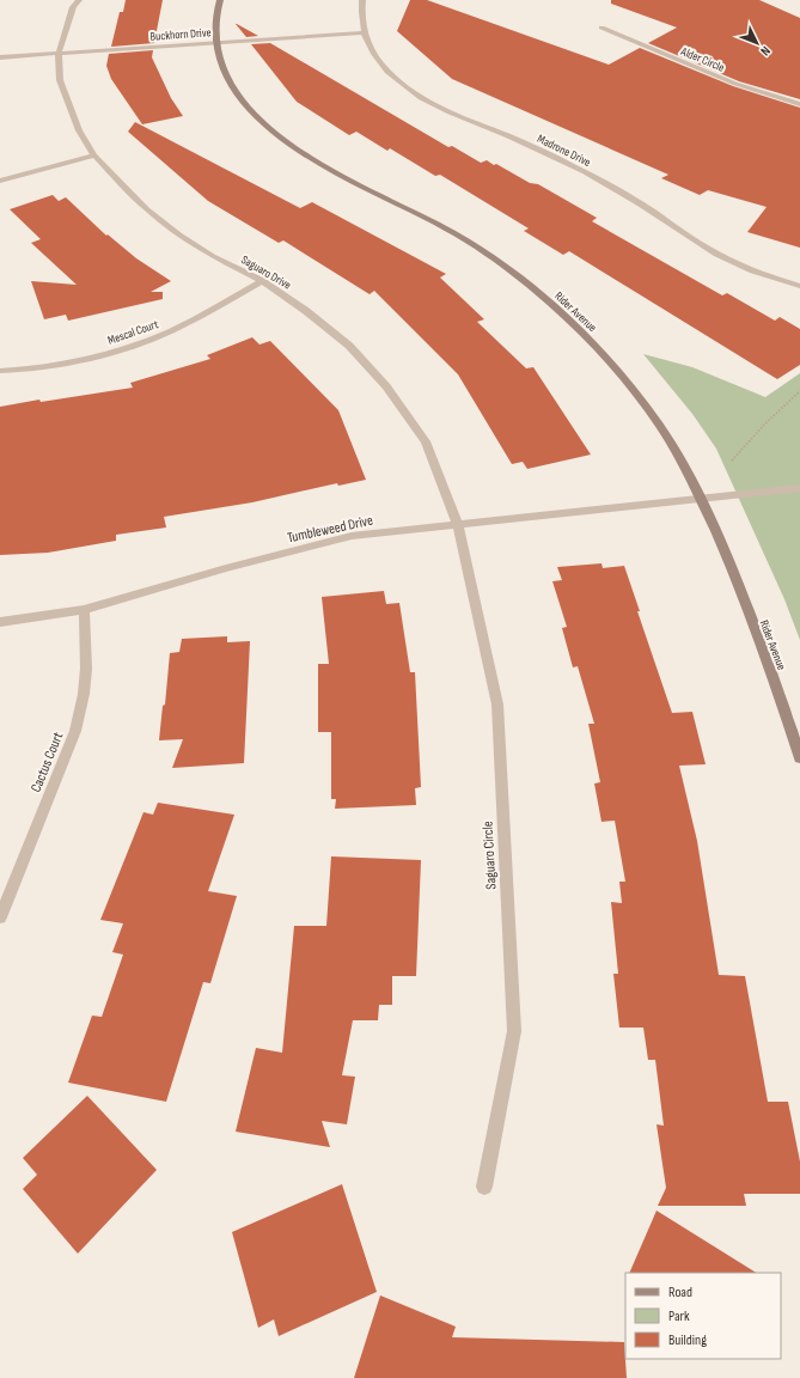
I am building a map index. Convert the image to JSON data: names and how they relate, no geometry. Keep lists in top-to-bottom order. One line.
{"streets":{"street":["Buckhorn Drive","Alder Circle","Madrone Drive","Saguaro Drive","Rider Avenue","Mescal Court","Tumbleweed Drive","Cactus Court","Saguaro Circle"]},"crossings":[["Buckhorn Drive","Madrone Drive"],["Buckhorn Drive","Saguaro Drive"],["Buckhorn Drive","Rider Avenue"],["Saguaro Drive","Mescal Court"],["Saguaro Drive","Tumbleweed Drive"],["Saguaro Drive","Saguaro Circle"],["Rider Avenue","Tumbleweed Drive"],["Tumbleweed Drive","Cactus Court"],["Tumbleweed Drive","Saguaro Circle"]],"legend":["Road","Park","Building"],"north":"bottom right"}
